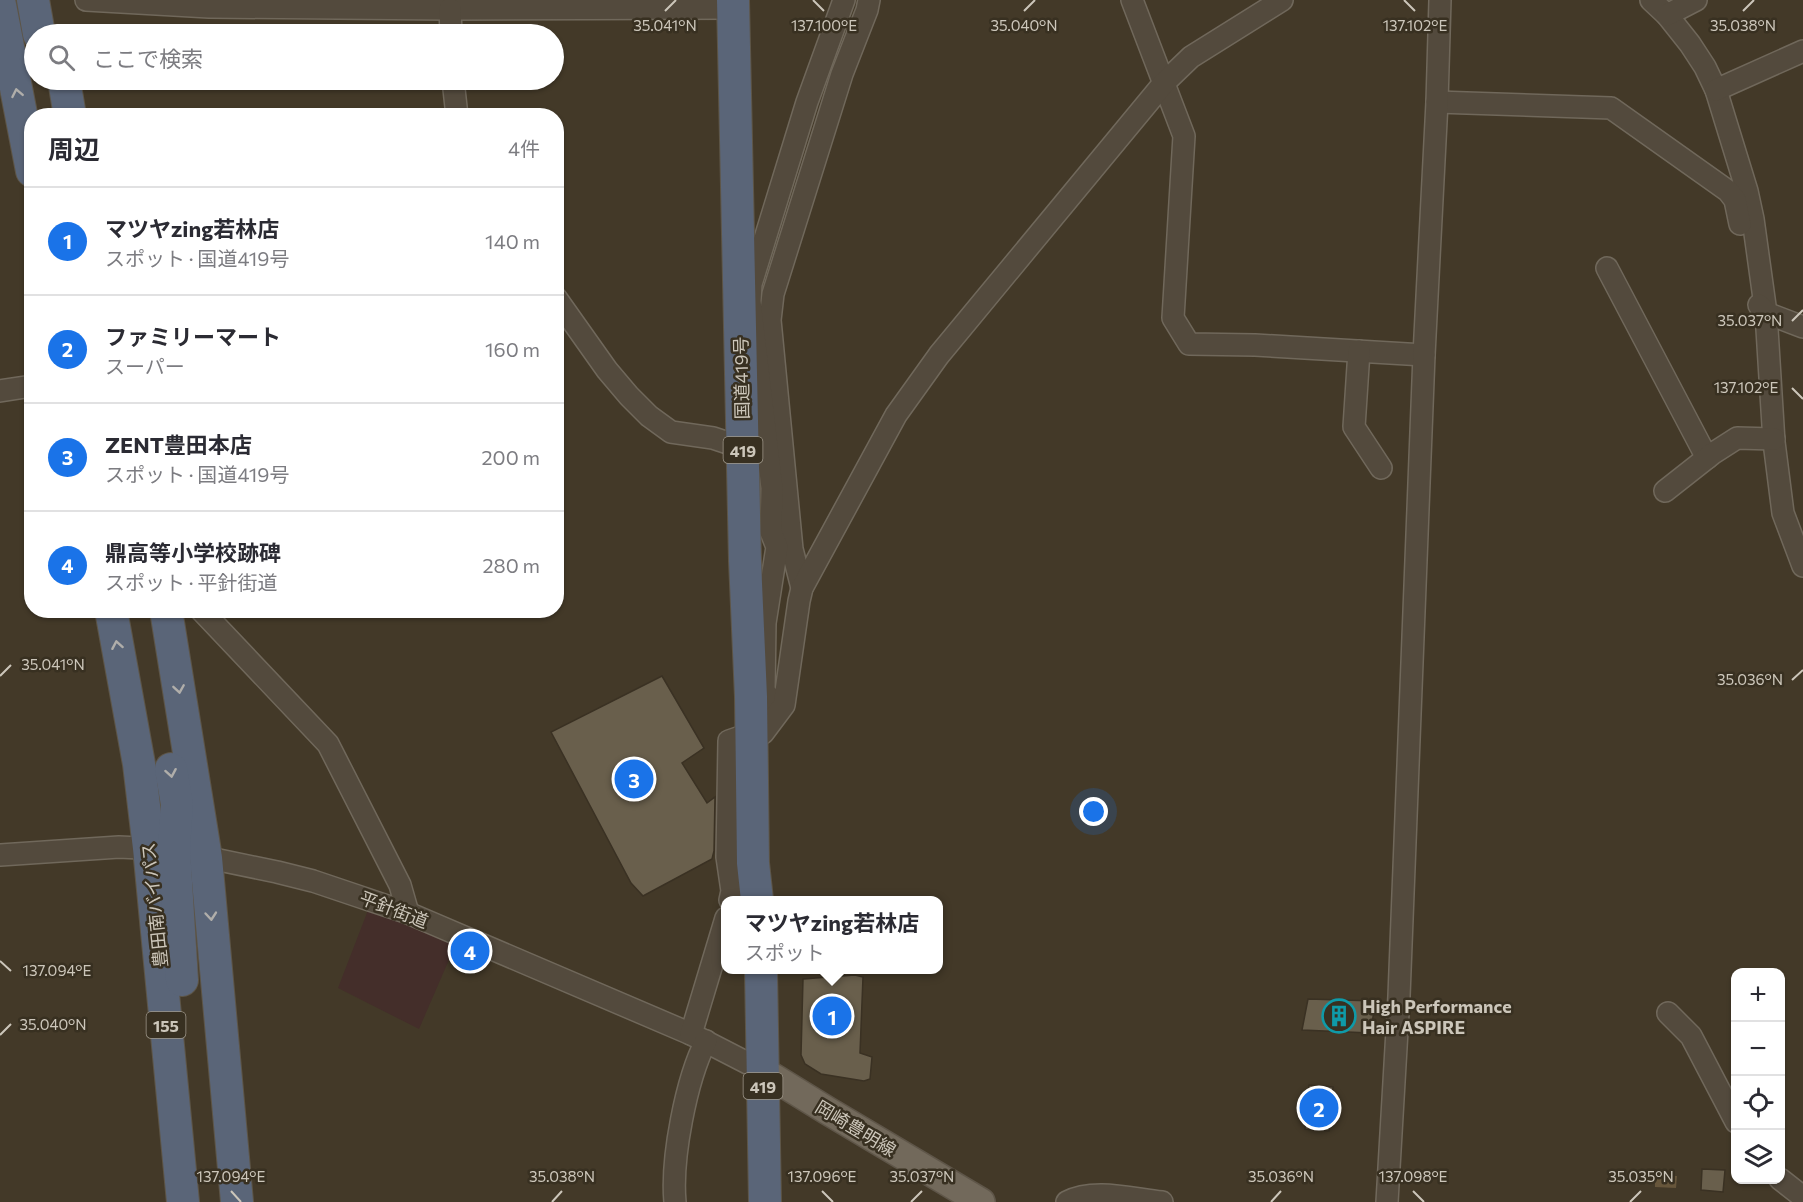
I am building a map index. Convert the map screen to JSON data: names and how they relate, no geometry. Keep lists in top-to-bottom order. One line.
{"streets":{"highway":["国道419号","419","豊田南バイパス","155"],"main road":["岡崎豊明線"],"street":["平針街道"]},"crossings":[["419","平針街道"],["419","岡崎豊明線"],["豊田南バイパス","平針街道"],["平針街道","岡崎豊明線"]],"places":{"building":["High Performance Hair ASPIRE"]},"page":{"search":"ここで検索","heading":["周辺","4件"],"list":[{"mark":"1","name":"マツヤzing若林店","note":"スポット · 国道419号","value":"140 m"},{"mark":"2","name":"ファミリーマート","note":"スーパー","value":"160 m"},{"mark":"3","name":"ZENT豊田本店","note":"スポット · 国道419号","value":"200 m"},{"mark":"4","name":"鼎高等小学校跡碑","note":"スポット · 平針街道","value":"280 m"}],"pins":["3","4","1","2"],"popup":["マツヤzing若林店","スポット"],"map_buttons":["+","−"]},"coordinates":["137.102°E","35.041°N","137.100°E","35.040°N","35.038°N","35.037°N","35.036°N","137.094°E","35.035°N","137.096°E","137.098°E"]}
